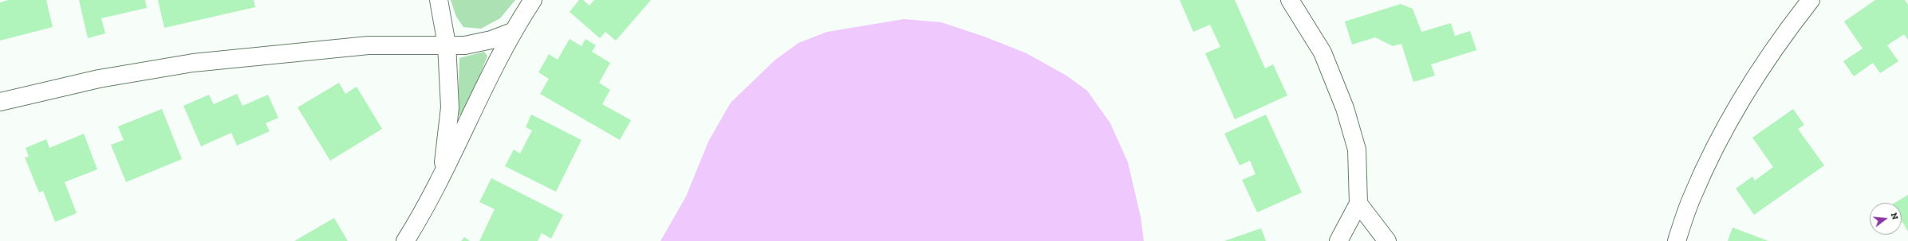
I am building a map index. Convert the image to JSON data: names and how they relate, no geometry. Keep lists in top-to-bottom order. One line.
{"north":"right"}
